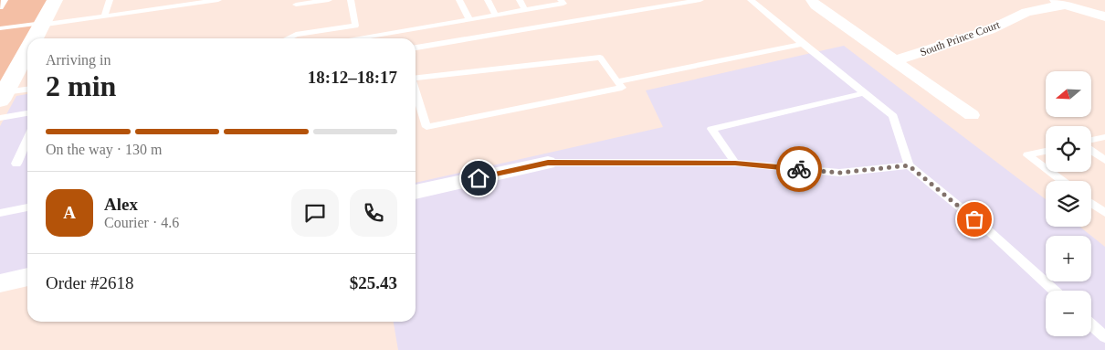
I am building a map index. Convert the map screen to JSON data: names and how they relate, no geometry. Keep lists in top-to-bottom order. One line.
{"streets":{"street":["South Prince Court"]},"north":"left","page":{"heading":["2 min","Arriving in","18:12–18:17"],"panel":["Alex","Courier · 4.6","Order #2618","$25.43"],"map_buttons":["+","−"],"bar":"On the way · 130 m","round":"A"}}
